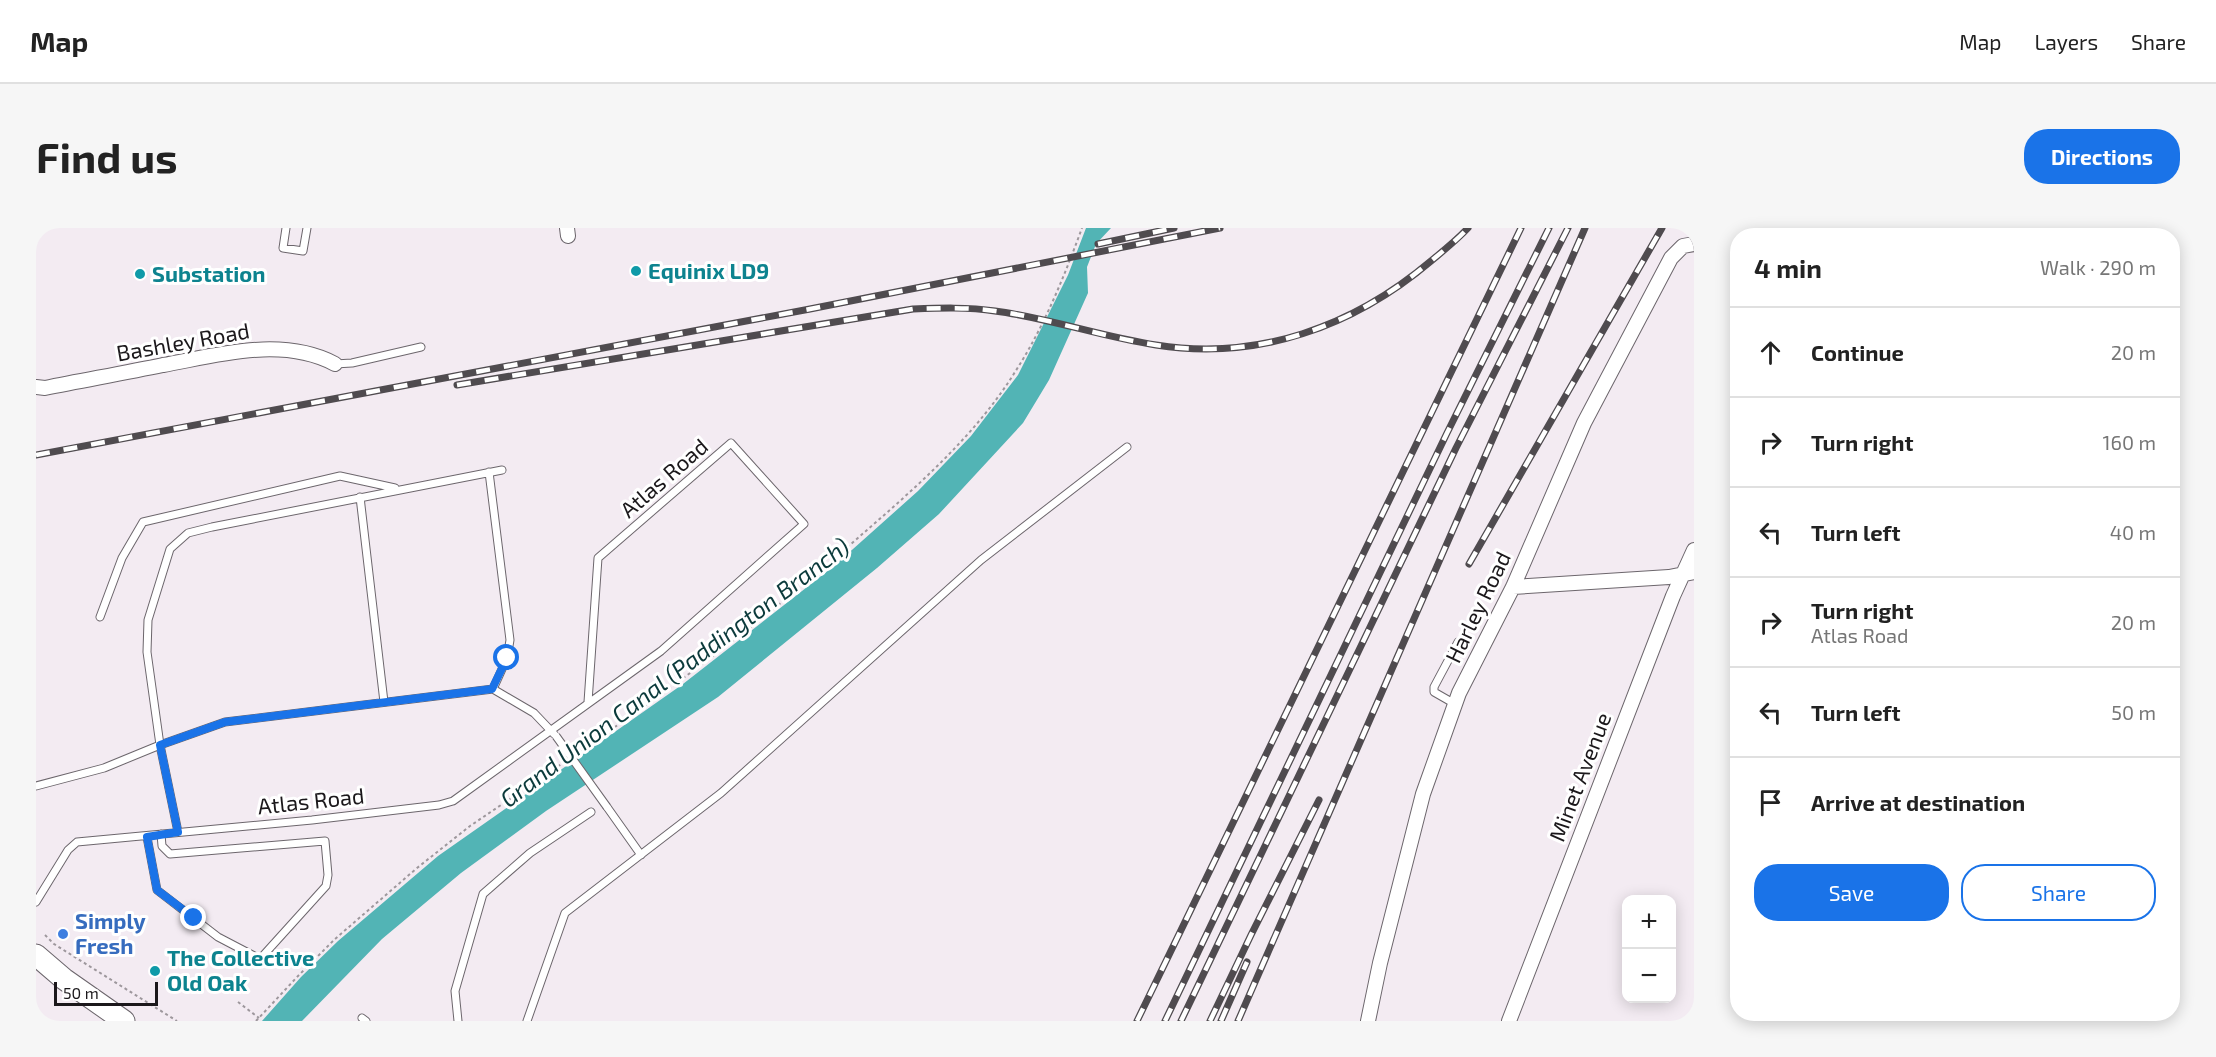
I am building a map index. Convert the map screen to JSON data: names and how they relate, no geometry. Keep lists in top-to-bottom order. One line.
{"streets":{"street":["Bashley Road","Harley Road","Minet Avenue"],"lane":["Atlas Road"]},"water":["Grand Union Canal (Paddington Branch)"],"places":["Equinix LD9","Substation","Simply Fresh","The Collective Old Oak"],"scale_bar":"50 m","page":{"header":"Map","nav":["Map","Layers","Share"],"buttons":["Directions",["Save","Share"]],"title":"Find us","heading":["4 min","Walk · 290 m"],"list":[["Continue","20 m"],["Turn right","160 m"],["Turn left","40 m"],["Turn right","Atlas Road","20 m"],["Turn left","50 m"],"Arrive at destination"],"map_buttons":["+","−"],"scale":"50 m"}}
